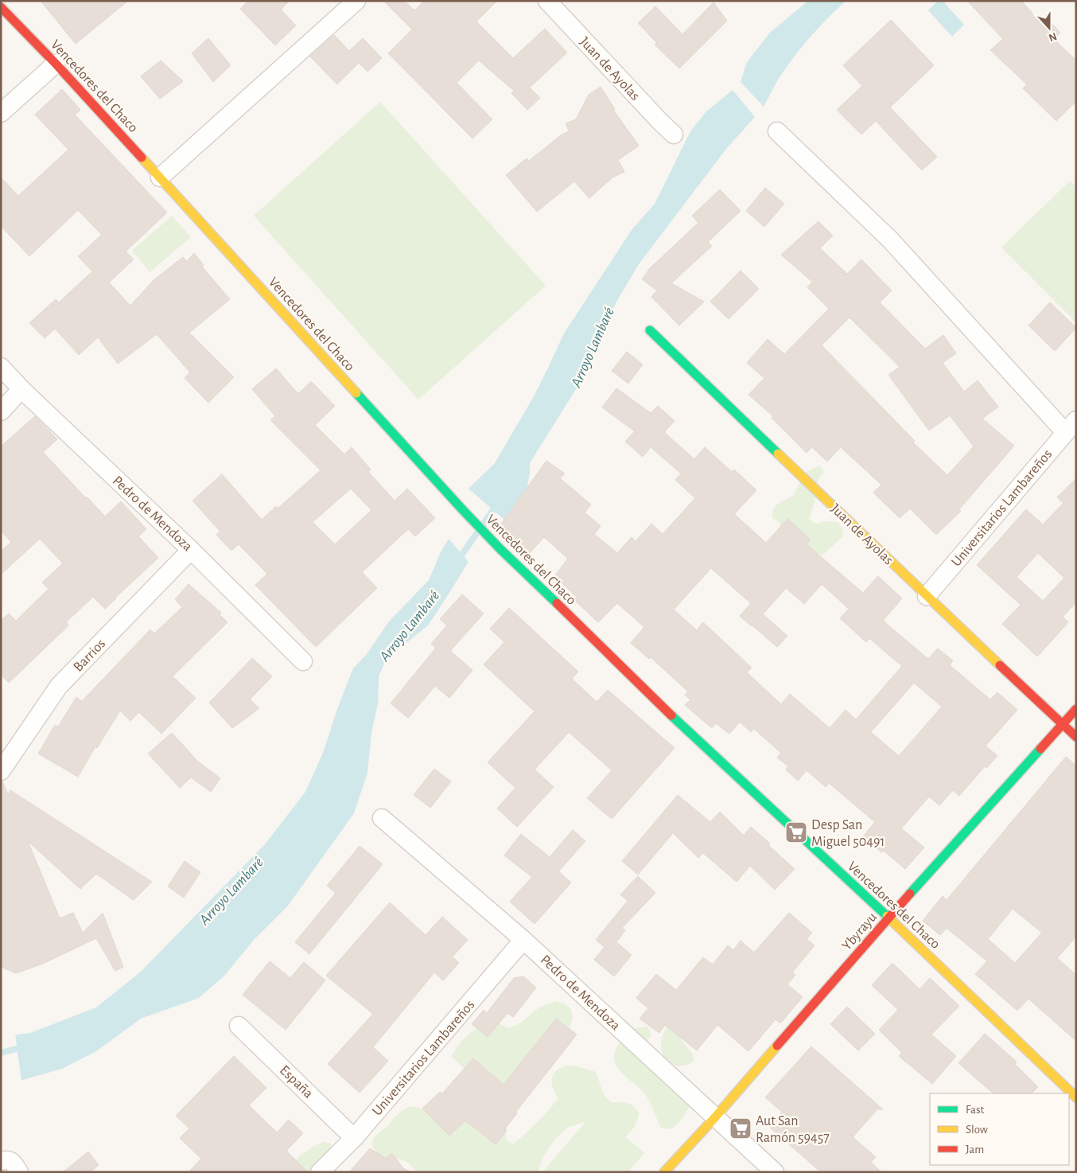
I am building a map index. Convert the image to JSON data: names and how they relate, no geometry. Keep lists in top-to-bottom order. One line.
{"streets":{"street":["Juan de Ayolas","Vencedores del Chaco","Universitarios Lambareños","Pedro de Mendoza","Barrios","Ybyrayu","España"]},"crossings":[["Juan de Ayolas","Universitarios Lambareños"],["Juan de Ayolas","Ybyrayu"],["Vencedores del Chaco","Ybyrayu"],["Universitarios Lambareños","Pedro de Mendoza"],["Universitarios Lambareños","España"],["Pedro de Mendoza","Barrios"],["Pedro de Mendoza","Ybyrayu"]],"water":["Arroyo Lambaré"],"places":{"supermarket":["Desp San Miguel 50491","Aut San Ramón 59457"]},"legend":["Fast","Slow","Jam"],"north":"bottom"}
